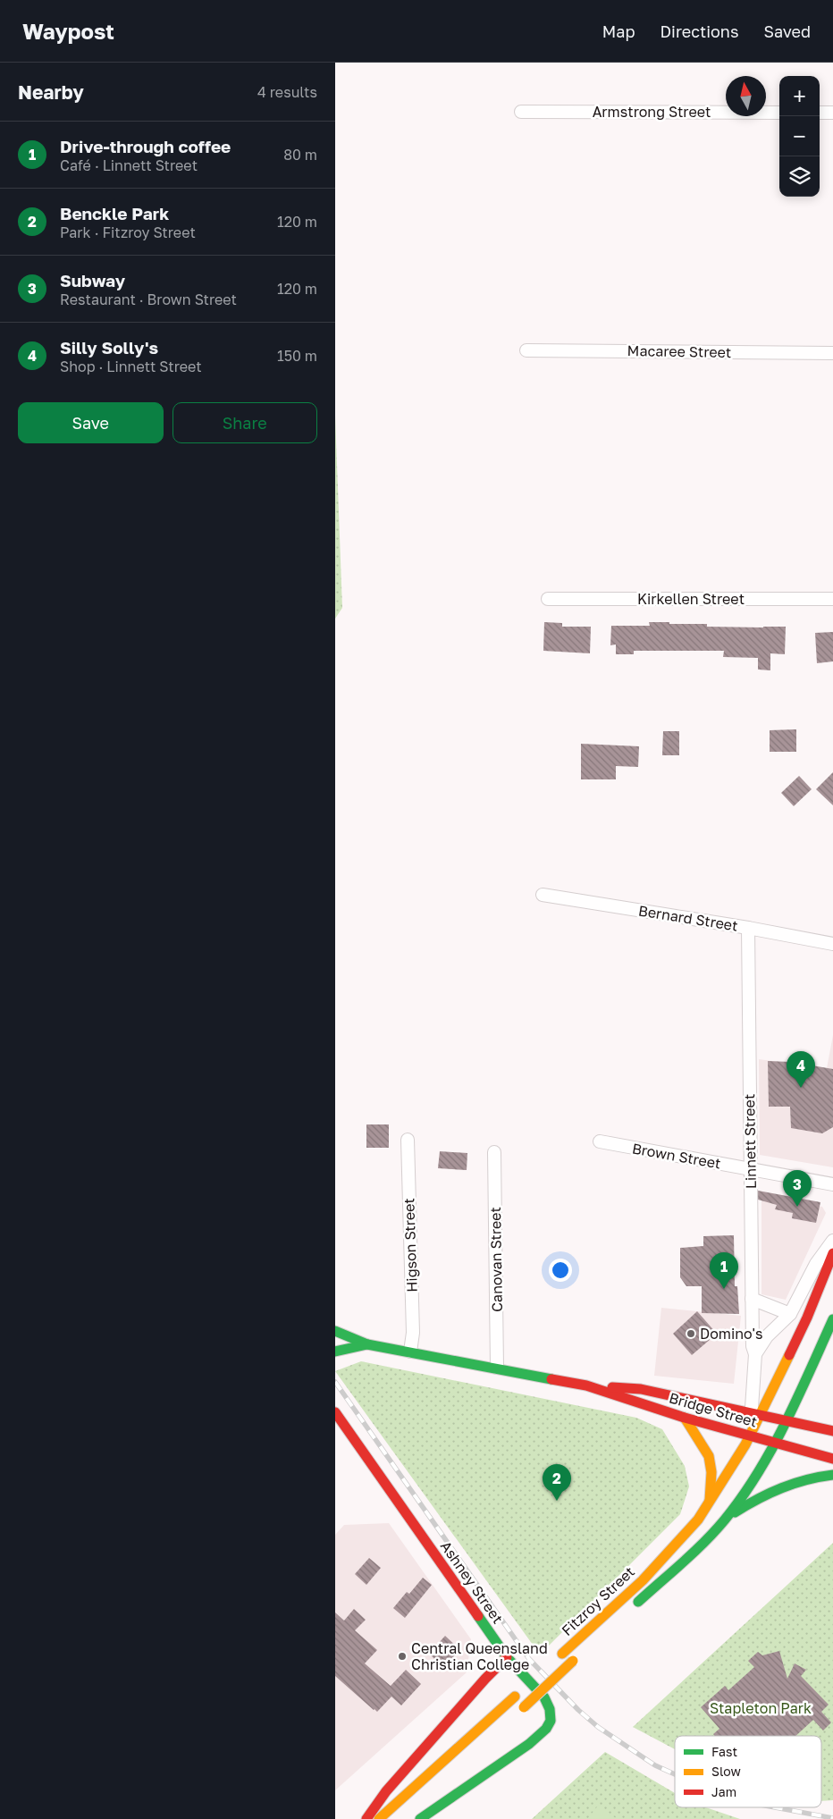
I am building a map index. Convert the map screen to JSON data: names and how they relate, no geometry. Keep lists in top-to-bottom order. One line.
{"streets":{"main road":["Bridge Street","Ashney Street","Fitzroy Street"],"street":["Armstrong Street","Macaree Street","Kirkellen Street","Bernard Street","Linnett Street","Brown Street","Higson Street","Canovan Street"]},"crossings":[["Bernard Street","Linnett Street"],["Linnett Street","Brown Street"],["Linnett Street","Bridge Street"],["Linnett Street","Fitzroy Street"],["Higson Street","Bridge Street"],["Canovan Street","Bridge Street"],["Bridge Street","Fitzroy Street"]],"parks":["Stapleton Park"],"places":["Domino's","Central Queensland Christian College"],"legend":["Fast","Slow","Jam"],"north":"top","page":{"header":"Waypost","nav":["Map","Directions","Saved"],"heading":["Nearby","4 results"],"map_buttons":["+","−"],"list":[{"mark":"1","name":"Drive-through coffee","note":"Café · Linnett Street","value":"80 m"},{"mark":"2","name":"Benckle Park","note":"Park · Fitzroy Street","value":"120 m"},{"mark":"3","name":"Subway","note":"Restaurant · Brown Street","value":"120 m"},{"mark":"4","name":"Silly Solly's","note":"Shop · Linnett Street","value":"150 m"}],"buttons":["Save","Share"],"pins":["4","3","1","2"]}}
